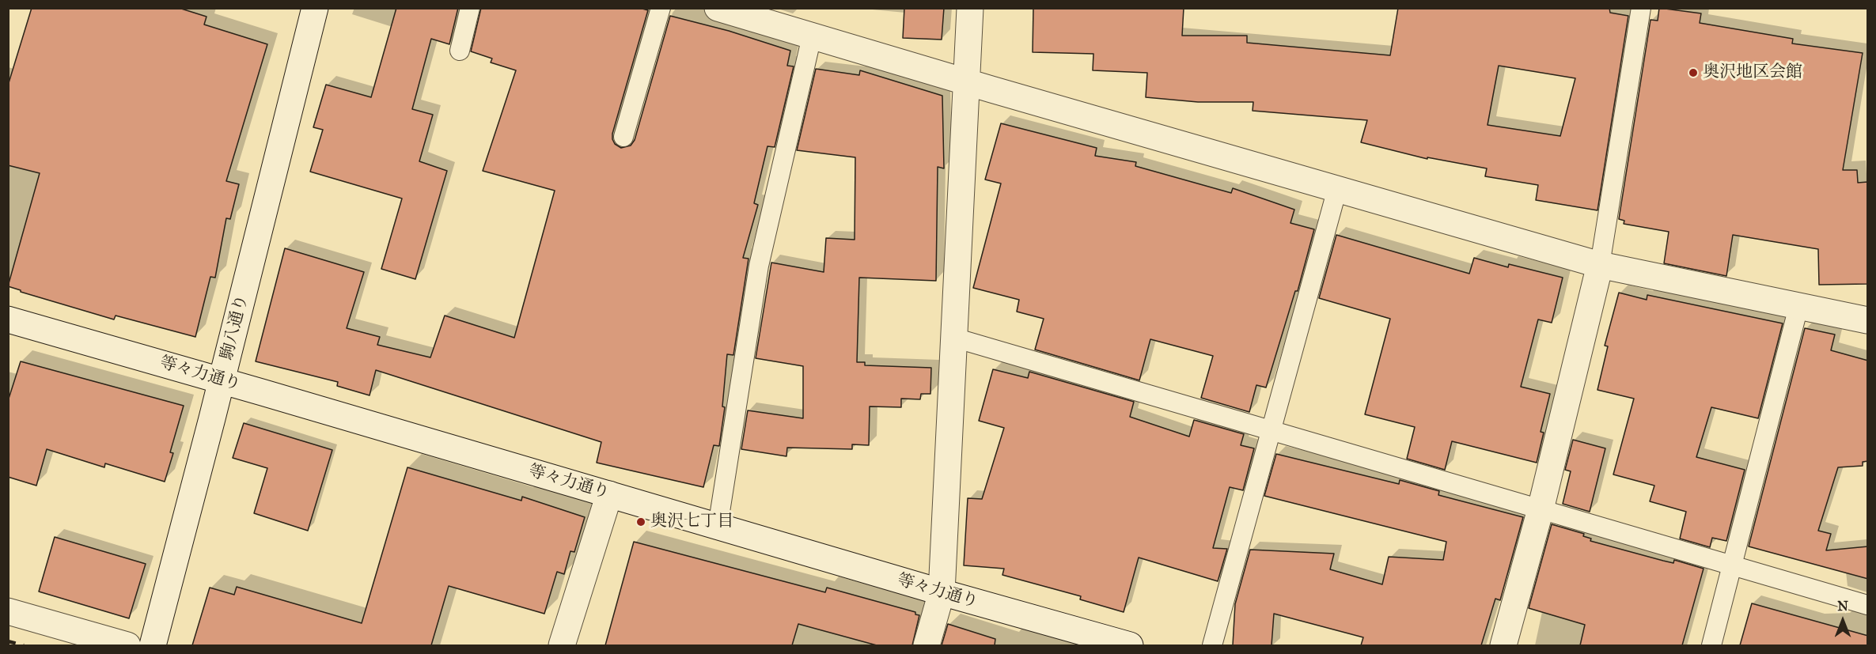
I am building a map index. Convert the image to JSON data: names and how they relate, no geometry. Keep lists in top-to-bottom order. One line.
{"streets":{"street":["駒八通り","等々力通り"]},"crossings":[["駒八通り","等々力通り"]],"places":["奥沢地区会館","奥沢七丁目"],"north":"top"}
